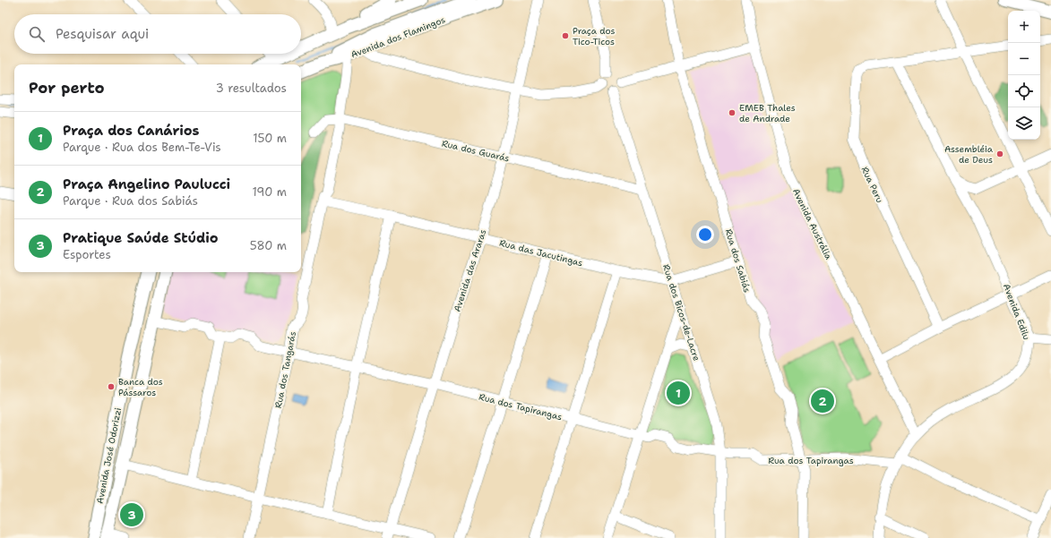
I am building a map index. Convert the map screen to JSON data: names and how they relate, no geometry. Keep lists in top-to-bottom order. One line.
{"streets":{"main road":["Avenida dos Flamingos","Avenida José Odorizzi"],"street":["Rua dos Guarás","Rua Peru","Avenida Austrália","Rua das Jacutingas","Rua dos Sabiás","Avenida das Araras","Avenida Edilu","Rua dos Bicos-de-Lacre","Rua dos Tangarás","Rua dos Tapirangas"]},"crossings":[["Avenida dos Flamingos","Rua dos Tangarás"],["Rua dos Guarás","Avenida das Araras"],["Rua dos Guarás","Rua dos Bicos-de-Lacre"],["Rua dos Guarás","Rua dos Tangarás"],["Rua Peru","Avenida Edilu"],["Avenida Austrália","Avenida Edilu"],["Rua das Jacutingas","Rua dos Sabiás"],["Rua das Jacutingas","Avenida das Araras"],["Rua das Jacutingas","Rua dos Bicos-de-Lacre"],["Rua das Jacutingas","Rua dos Tangarás"],["Rua dos Sabiás","Rua dos Tapirangas"],["Avenida das Araras","Rua dos Tapirangas"],["Avenida Edilu","Rua dos Tapirangas"],["Rua dos Bicos-de-Lacre","Rua dos Tapirangas"],["Rua dos Tangarás","Rua dos Tapirangas"]],"places":["Praça dos Tico-Ticos","EMEB Thales de Andrade","Assembléia de Deus","Banca dos Pássaros"],"page":{"map_buttons":["+","−"],"search":"Pesquisar aqui","heading":["Por perto","3 resultados"],"list":[{"mark":"1","name":"Praça dos Canários","note":"Parque · Rua dos Bem-Te-Vis","value":"150 m"},{"mark":"2","name":"Praça Angelino Paulucci","note":"Parque · Rua dos Sabiás","value":"190 m"},{"mark":"3","name":"Pratique Saúde Stúdio","note":"Esportes","value":"580 m"}],"pins":["1","2","3"]}}
